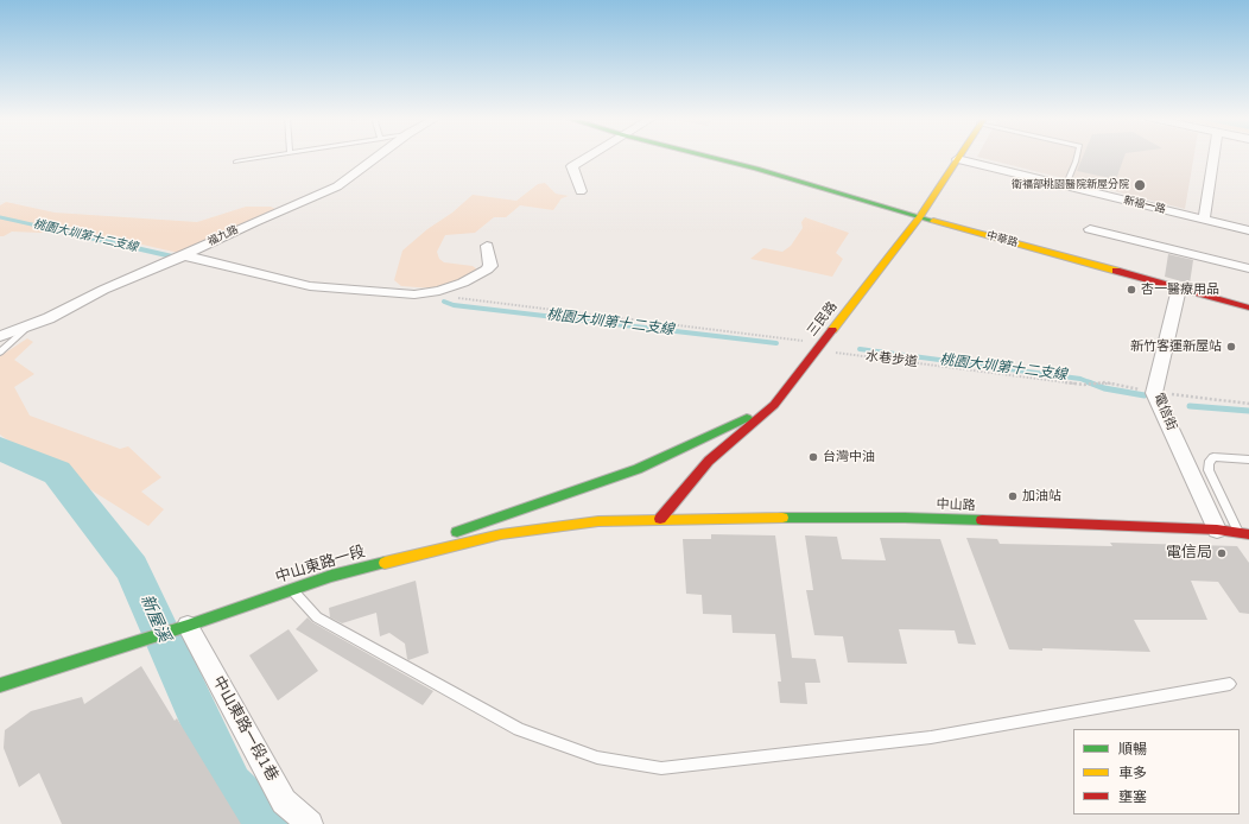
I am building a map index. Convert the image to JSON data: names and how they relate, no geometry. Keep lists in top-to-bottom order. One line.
{"streets":{"main road":["中華路","三民路","中山路","中山東路一段"],"street":["新福一路","福九路","電信街","中山東路一段1巷"],"path":["水巷步道"]},"crossings":[["新福一路","三民路"],["中華路","三民路"],["中華路","電信街"],["三民路","水巷步道"],["三民路","中山路"],["三民路","中山東路一段"],["水巷步道","電信街"],["電信街","中山路"],["中山路","中山東路一段"],["中山東路一段","中山東路一段1巷"]],"water":["桃園大圳第十二支線","新屋溪"],"places":["衛福部桃園醫院新屋分院","杏一醫療用品","新竹客運新屋站","台灣中油","加油站","電信局"],"legend":["順暢","車多","壅塞"]}
